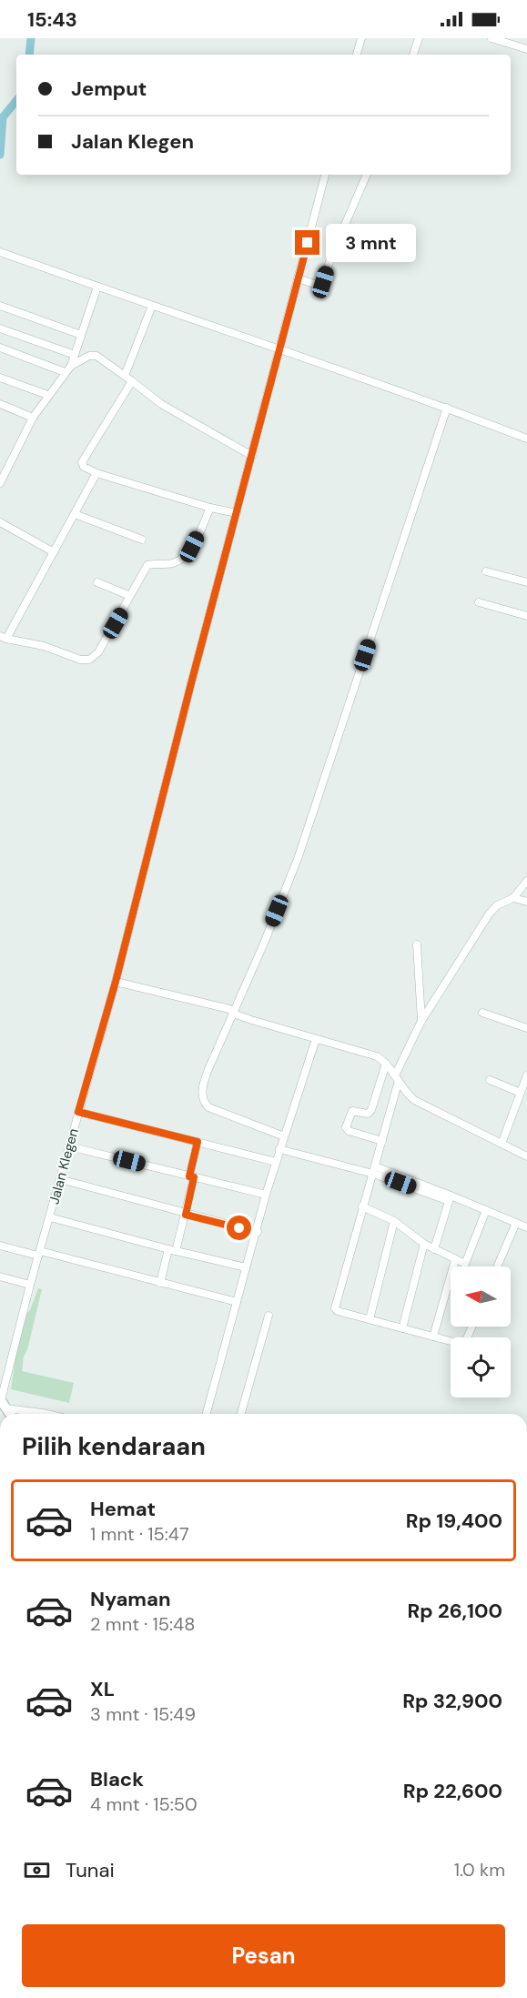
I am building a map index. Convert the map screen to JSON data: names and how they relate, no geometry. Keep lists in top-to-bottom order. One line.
{"streets":{"street":["Jalan Klegen"]},"north":"left","page":{"status":"15:43","banner":["Jemput","Jalan Klegen"],"bubble":"3 mnt","heading":"Pilih kendaraan","list":[{"name":"Hemat","note":"1 mnt · 15:47","value":"Rp 19,400"},{"name":"Nyaman","note":"2 mnt · 15:48","value":"Rp 26,100"},{"name":"XL","note":"3 mnt · 15:49","value":"Rp 32,900"},{"name":"Black","note":"4 mnt · 15:50","value":"Rp 22,600"}],"pay":["Tunai","1.0 km"],"buttons":"Pesan"}}
